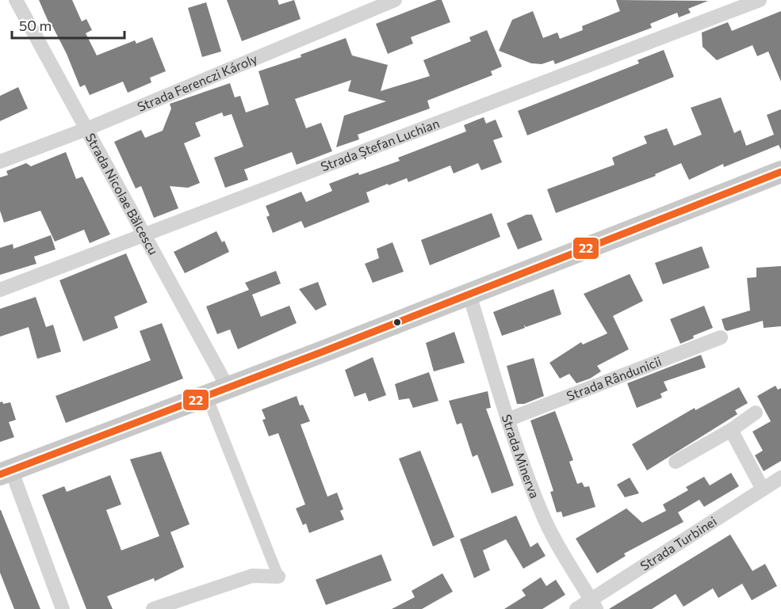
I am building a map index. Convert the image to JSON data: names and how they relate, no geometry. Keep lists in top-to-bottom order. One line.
{"streets":{"street":["Strada Ferenczi Károly","Strada Ștefan Luchian","Strada Nicolae Bălcescu","Strada Rândunicii","Strada Minerva","Strada Turbinei"]},"crossings":[["Strada Ferenczi Károly","Strada Nicolae Bălcescu"],["Strada Ștefan Luchian","Strada Nicolae Bălcescu"],["Strada Rândunicii","Strada Minerva"],["Strada Minerva","Strada Turbinei"]],"lines":["transit line 22"],"scale_bar":"50 m"}
